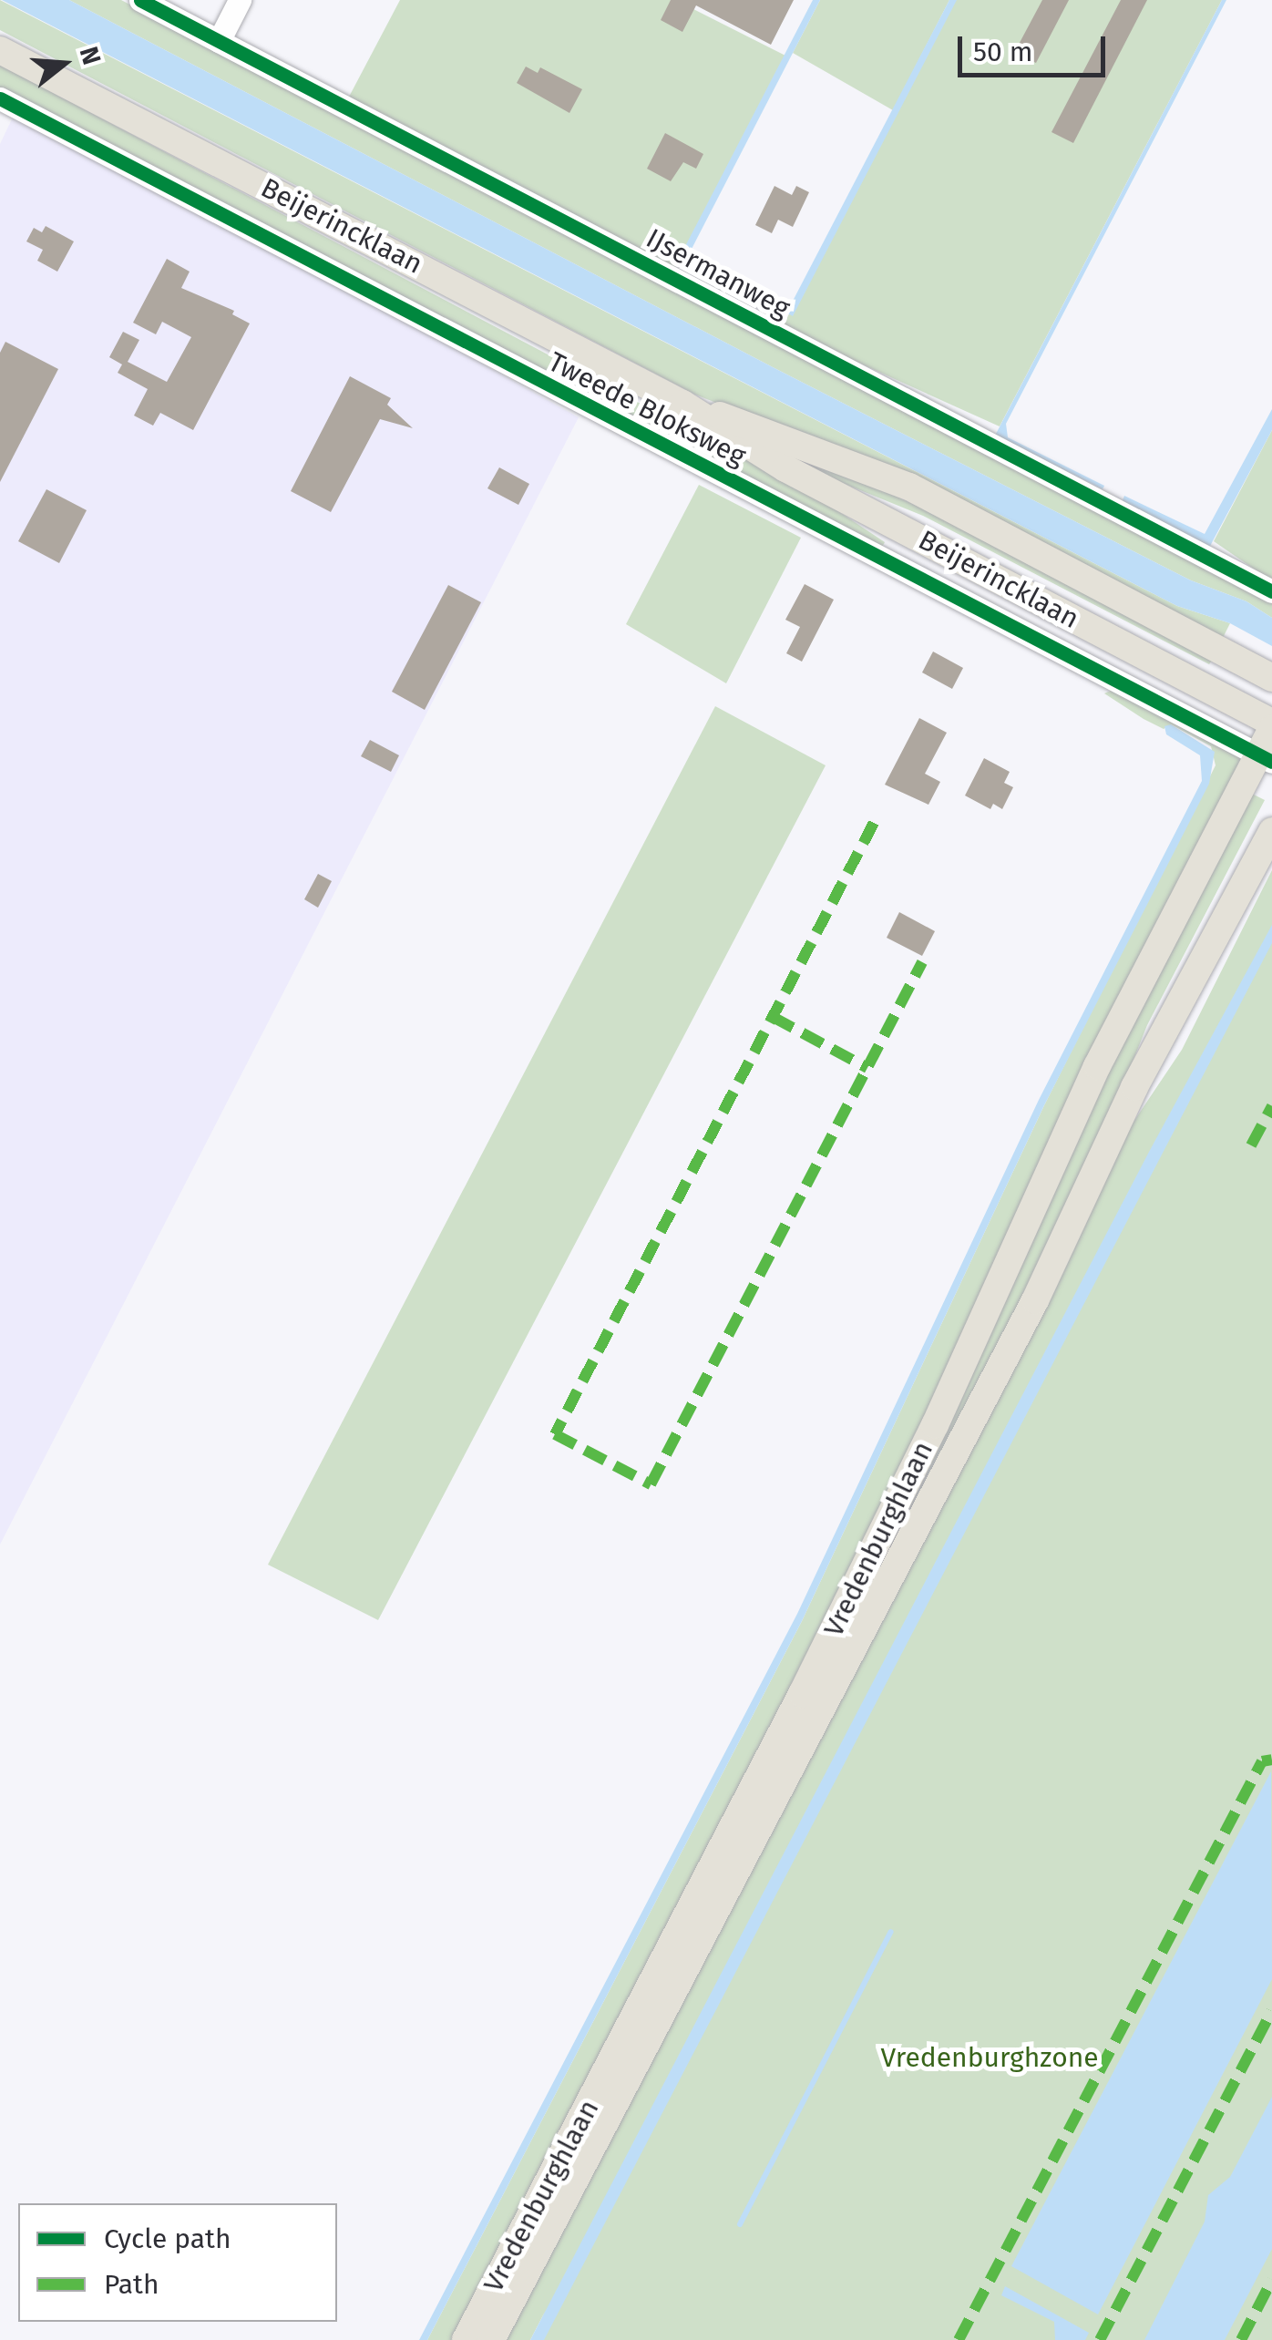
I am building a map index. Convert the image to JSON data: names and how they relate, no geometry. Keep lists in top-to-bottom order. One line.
{"streets":{"main road":["Beijerincklaan","Vredenburghlaan"],"street":["IJsermanweg","Tweede Bloksweg"]},"crossings":[["Tweede Bloksweg","Vredenburghlaan"]],"parks":["Vredenburghzone"],"legend":["Cycle path","Path"],"scale_bar":"50 m","north":"right"}
